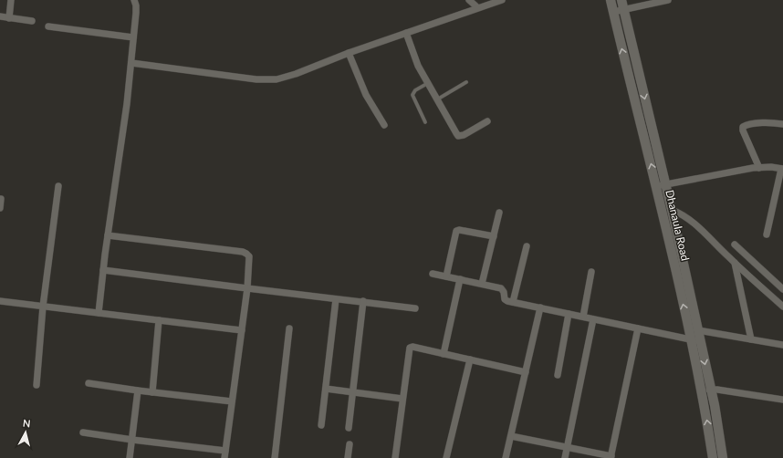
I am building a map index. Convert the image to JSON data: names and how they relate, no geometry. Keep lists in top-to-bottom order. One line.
{"streets":{"street":["Dhanaula Road"]},"north":"top"}
